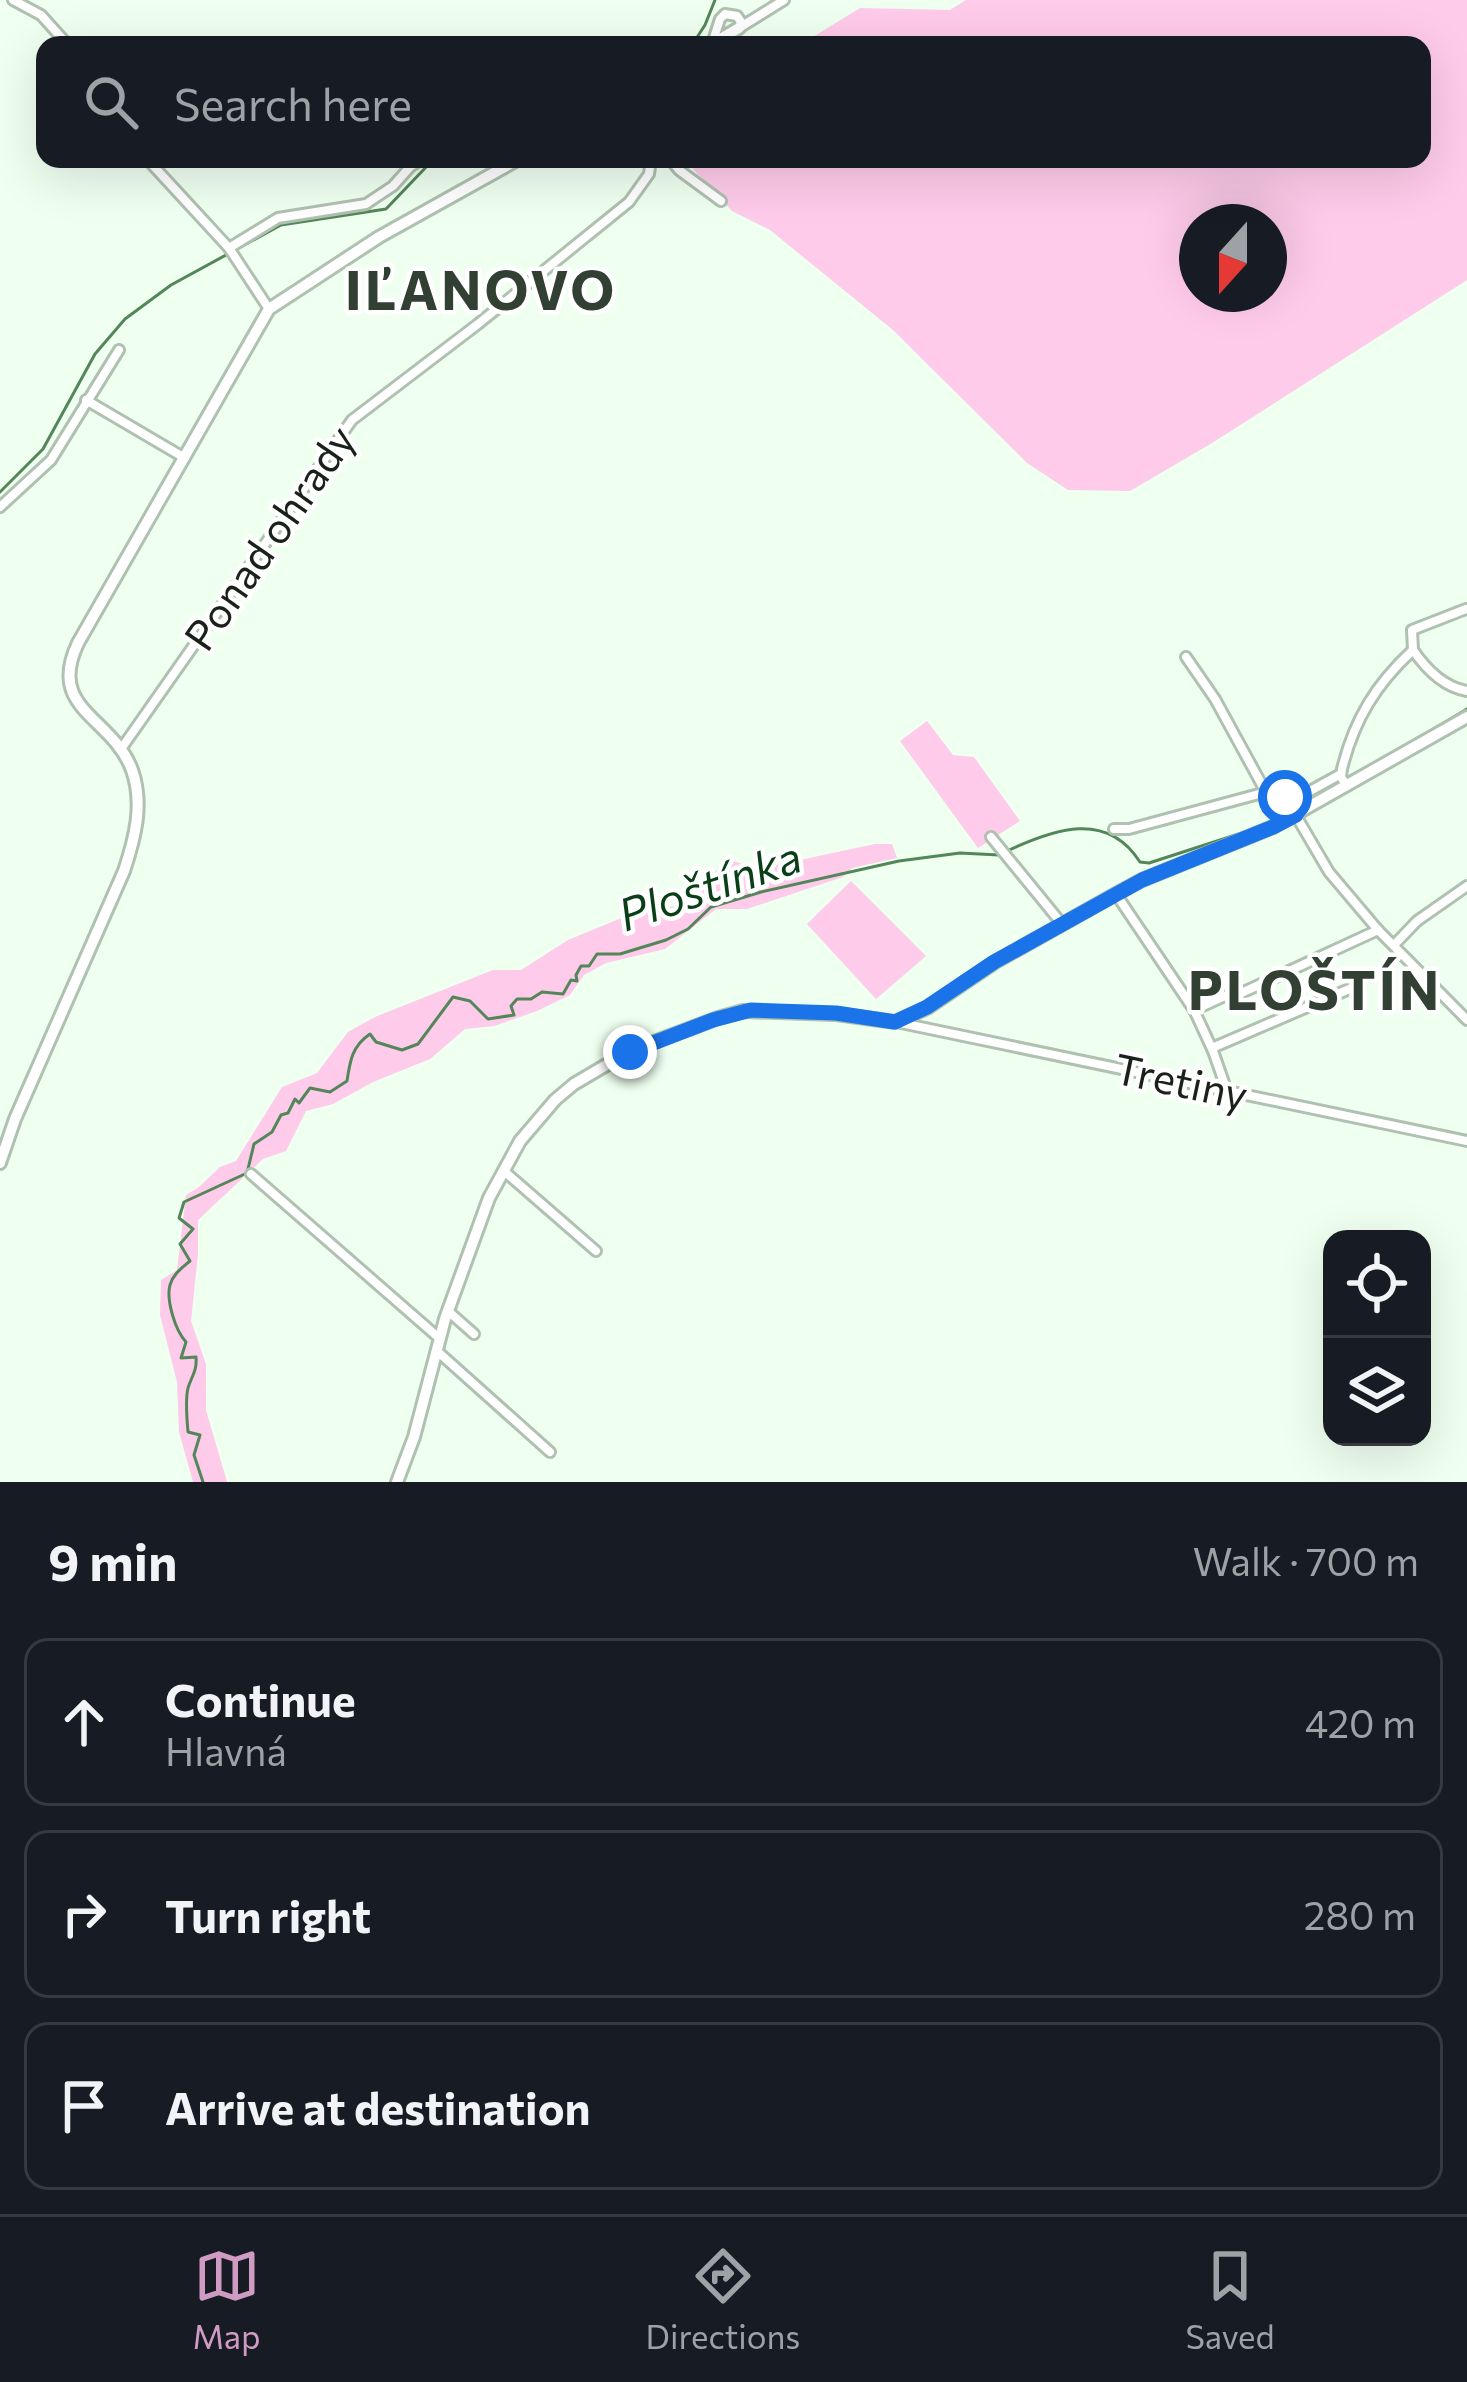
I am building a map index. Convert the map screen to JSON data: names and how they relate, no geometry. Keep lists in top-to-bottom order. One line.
{"streets":{"street":["Ponad ohrady","Tretiny"]},"districts":["IĽANOVO","PLOŠTÍN"],"water":["Ploštínka"],"north":"bottom","page":{"search":"Search here","heading":["9 min","Walk · 700 m"],"list":[["Continue","Hlavná","420 m"],["Turn right","280 m"],"Arrive at destination"],"nav":["Map","Directions","Saved"]}}
